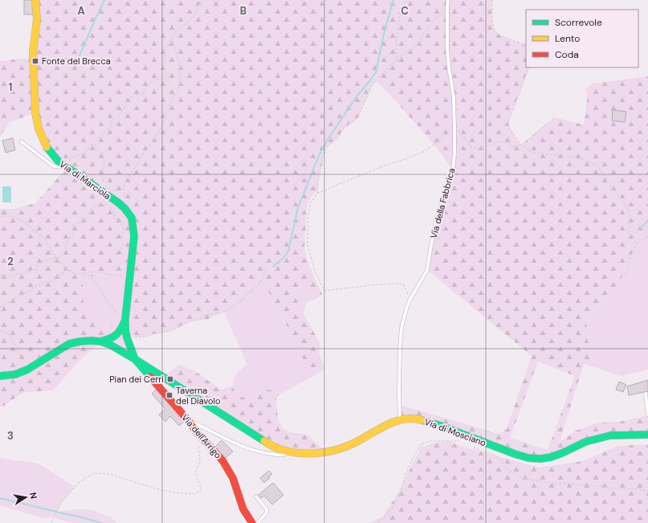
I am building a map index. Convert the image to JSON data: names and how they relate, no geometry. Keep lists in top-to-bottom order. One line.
{"streets":{"main road":["Via di Marciola","Via di Mosciano","Via dell'Arrigo"],"lane":["Via della Fabbrica"]},"crossings":[["Via di Marciola","Via di Mosciano"],["Via di Marciola","Via dell'Arrigo"],["Via della Fabbrica","Via di Mosciano"],["Via di Mosciano","Via dell'Arrigo"]],"places":{"transit":["Fonte del Brecca","Pian dei Cerri","Taverna del Diavolo"]},"legend":["Scorrevole","Lento","Coda"],"north":"right","grid":{"columns":["A","B","C"],"rows":["1","2","3"]}}
